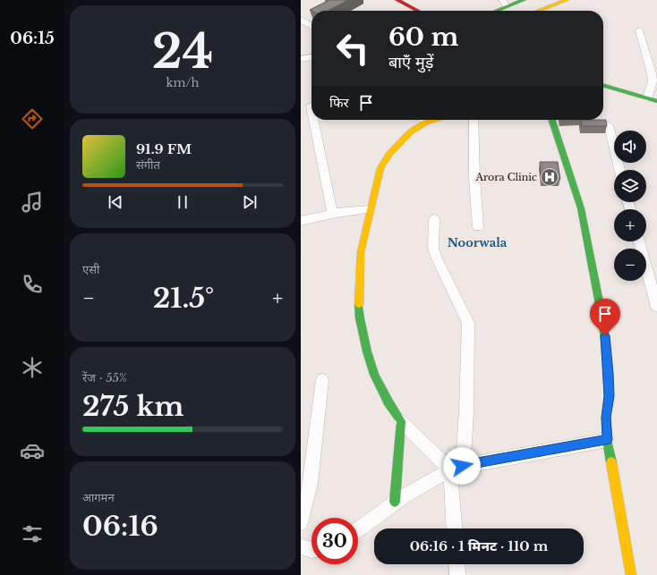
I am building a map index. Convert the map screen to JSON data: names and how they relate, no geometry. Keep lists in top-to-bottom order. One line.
{"districts":["Noorwala"],"places":{"hospital":["Arora Clinic"]},"page":{"tabs":"06:15","tile":[["24","km/h"],"एसी",["रेंज · 55%","275 km"],["आगमन","06:16"]],"turn":["60 m","बाएँ मुड़ें"],"then":"फिर","map_buttons":["+","−"],"song":["91.9 FM","संगीत"],"heat":["−","21.5°","+"],"limit":"30","trip":"06:16 · 1 मिनट · 110 m"}}
